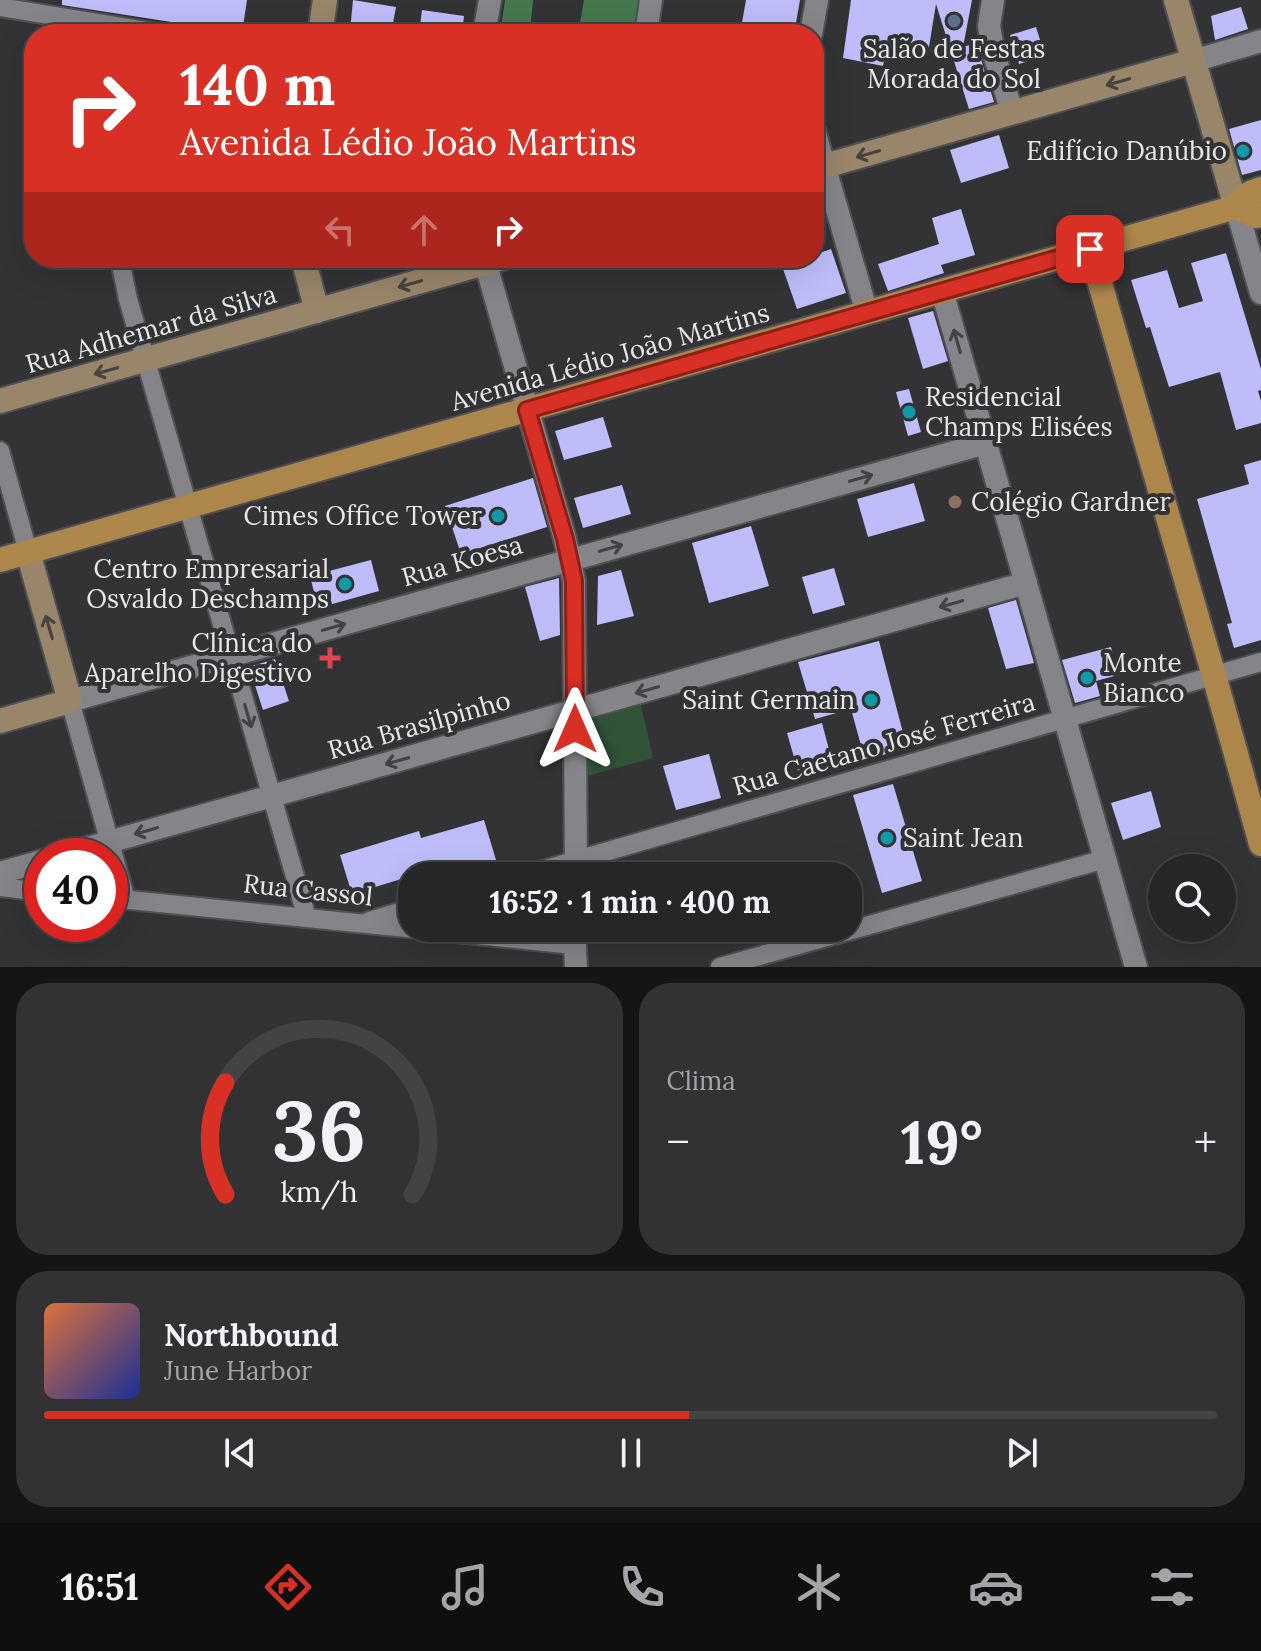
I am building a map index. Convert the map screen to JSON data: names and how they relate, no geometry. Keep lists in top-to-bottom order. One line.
{"streets":{"main road":["Rua Adhemar da Silva","Avenida Lédio João Martins","Rua Koesa"],"street":["Rua Brasilpinho","Rua Caetano José Ferreira","Rua Cassol"]},"one_way":["Rua Adhemar da Silva","Rua Koesa","Rua Brasilpinho"],"places":{"other":["Salão de Festas Morada do Sol","Edifício Danúbio","Residencial Champs Elisées","Colégio Gardner","Cimes Office Tower","Centro Empresarial Osvaldo Deschamps","Monte Bianco","Saint Germain","Saint Jean"],"health":["Clínica do Aparelho Digestivo"]},"page":{"turn":["140 m","Avenida Lédio João Martins"],"limit":"40","trip":"16:52 · 1 min · 400 m","tile":"Clima","heat":["−","19°","+"],"song":["Northbound","June Harbor"],"tabs":"16:51","gauge":["36","km/h"]}}
